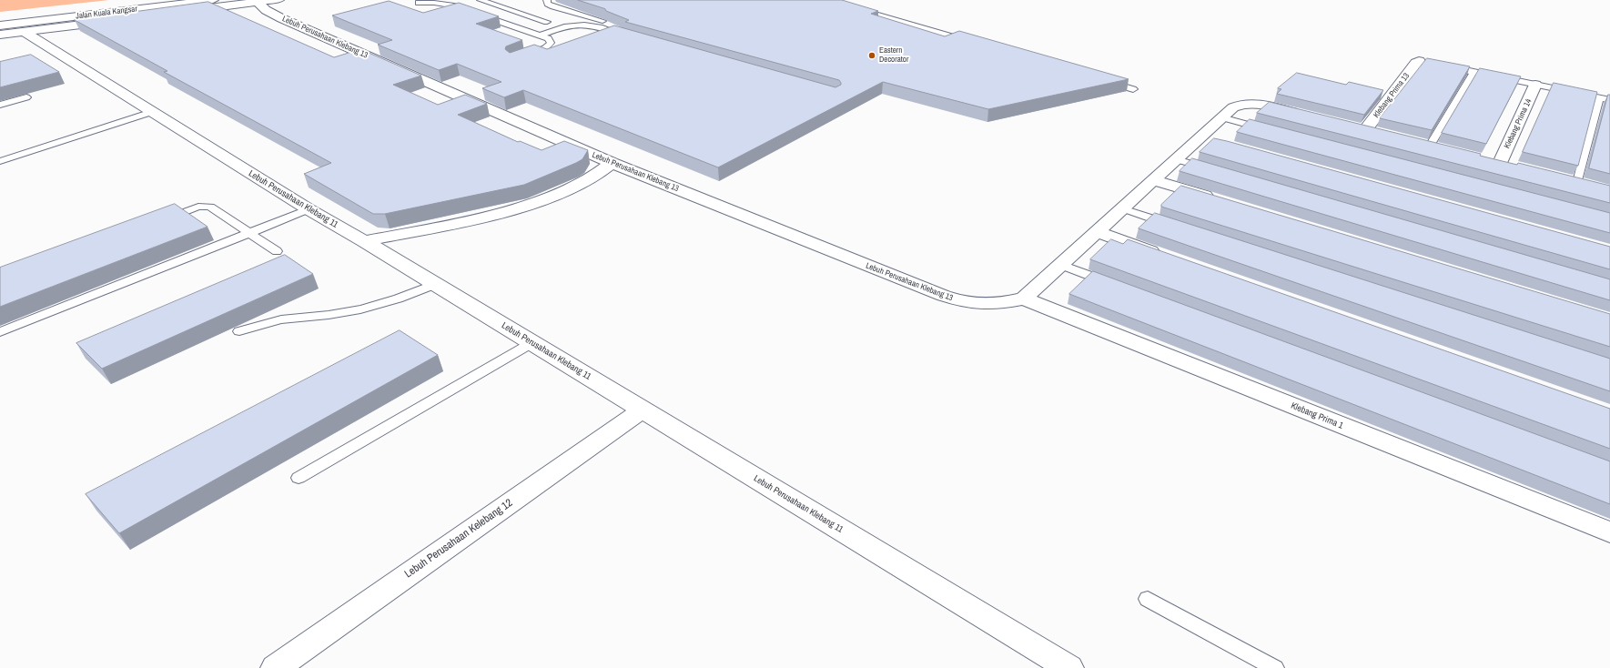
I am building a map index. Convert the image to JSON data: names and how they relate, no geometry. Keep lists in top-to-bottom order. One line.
{"streets":{"main road":["Jalan Kuala Kangsar","Lebuh Perusahaan Klebang 13","Klebang Prima 13","Klebang Prima 14","Lebuh Perusahaan Klebang 11","Klebang Prima 1","Lebuh Perusahaan Kelebang 12"]},"crossings":[["Lebuh Perusahaan Klebang 13","Klebang Prima 1"],["Lebuh Perusahaan Klebang 11","Lebuh Perusahaan Kelebang 12"]],"places":["Eastern Decorator"]}
